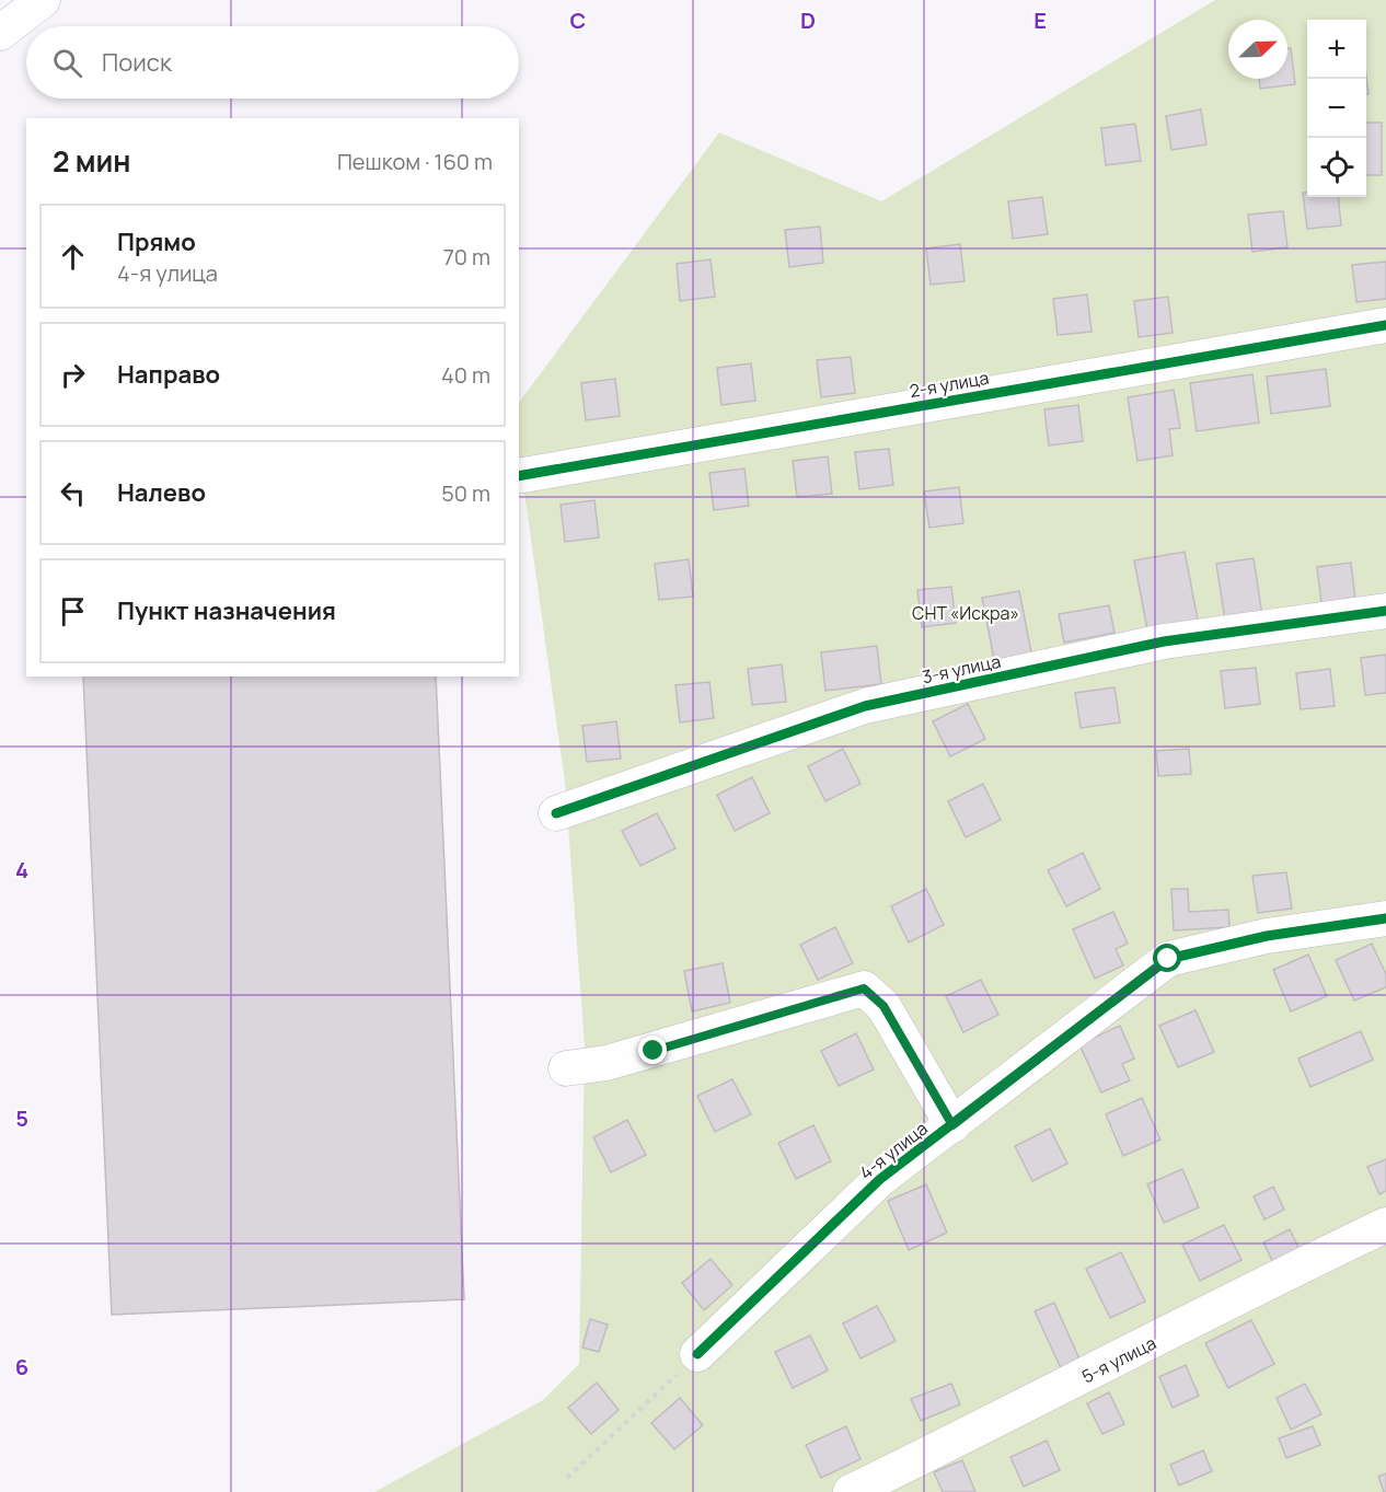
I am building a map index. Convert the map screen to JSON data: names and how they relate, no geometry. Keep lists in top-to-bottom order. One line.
{"streets":{"street":["2-я улица","3-я улица","4-я улица","5-я улица"]},"parks":["СНТ «Искра»"],"north":"top right","page":{"map_buttons":["+","−"],"search":"Поиск","heading":["2 мин","Пешком · 160 m"],"list":[["Прямо","4-я улица","70 m"],["Направо","40 m"],["Налево","50 m"],"Пункт назначения"]},"grid":{"columns":["C","D","E"],"rows":["4","5","6"]}}
